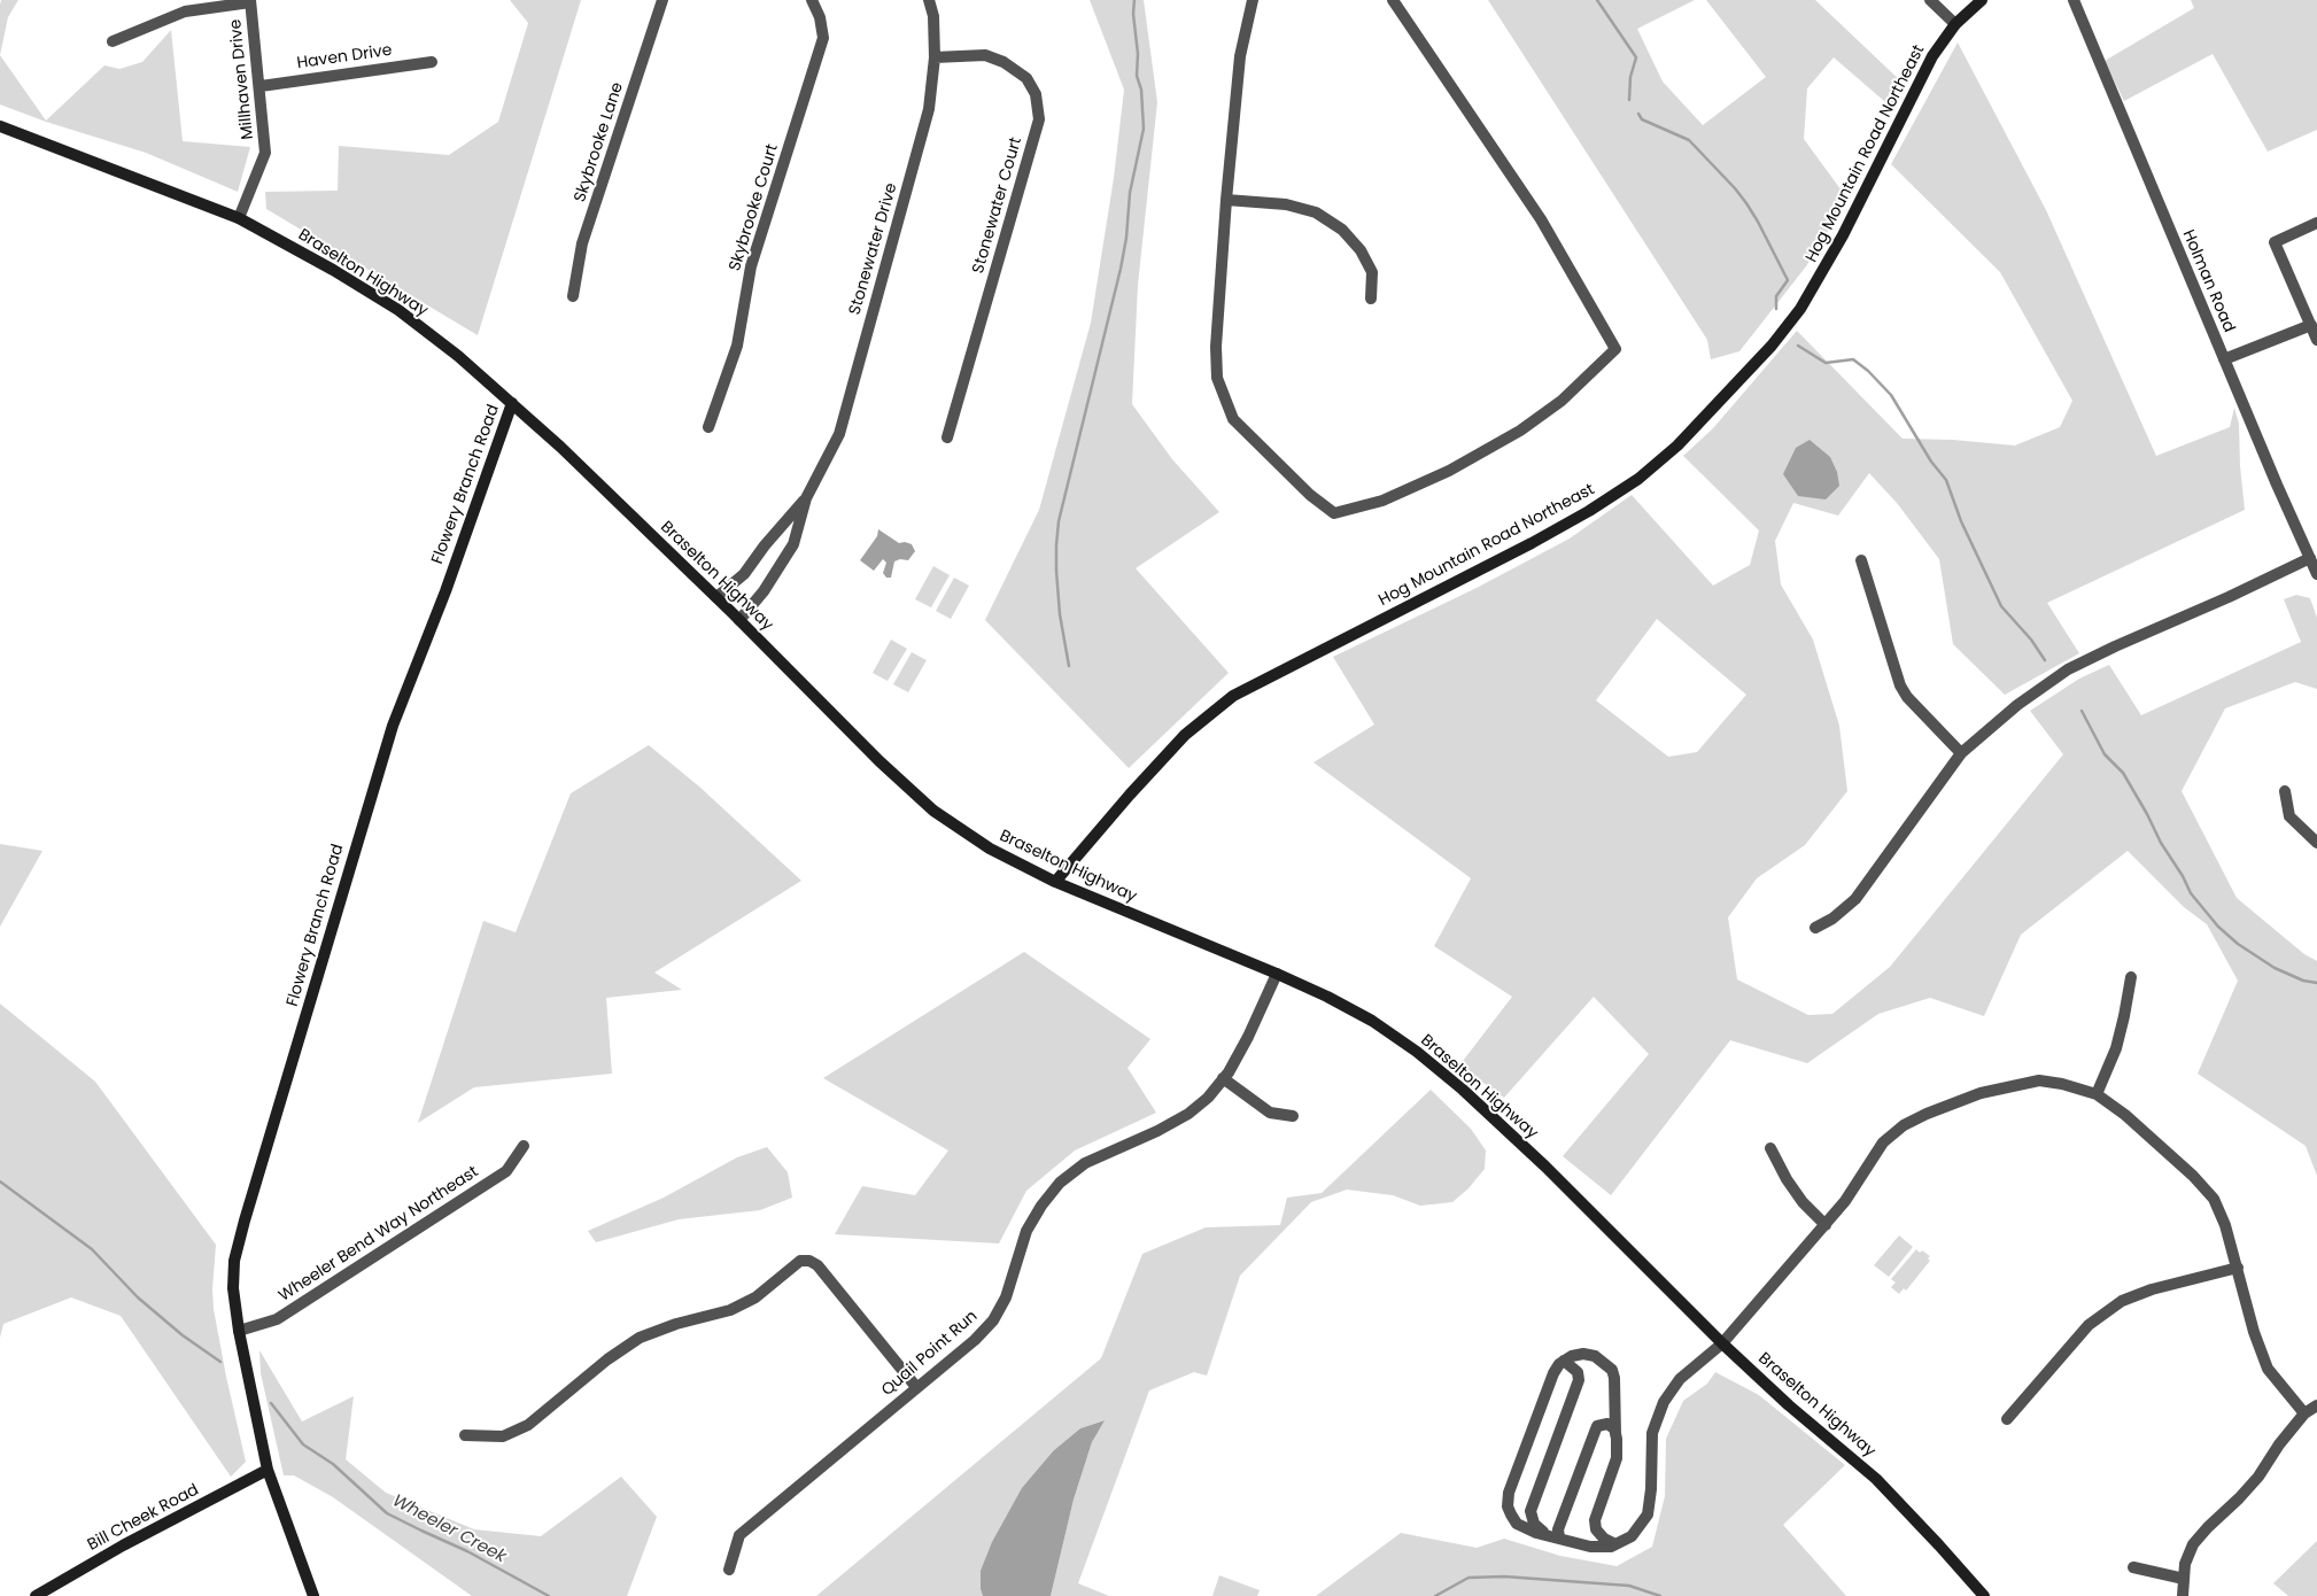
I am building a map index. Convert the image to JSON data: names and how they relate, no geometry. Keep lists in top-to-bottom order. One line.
{"streets":{"street":["Haven Drive","Millhaven Drive","Skybrooke Lane","Hog Mountain Road Northeast","Stonewater Court","Skybrooke Court","Stonewater Drive","Braselton Highway","Holman Road","Flowery Branch Road","Wheeler Bend Way Northeast","Quail Point Run","Bill Cheek Road"]},"crossings":[["Haven Drive","Millhaven Drive"],["Millhaven Drive","Braselton Highway"],["Hog Mountain Road Northeast","Braselton Highway"],["Stonewater Court","Stonewater Drive"],["Stonewater Drive","Braselton Highway"],["Braselton Highway","Flowery Branch Road"],["Braselton Highway","Quail Point Run"],["Flowery Branch Road","Wheeler Bend Way Northeast"],["Flowery Branch Road","Bill Cheek Road"]],"water":["Wheeler Creek"]}
